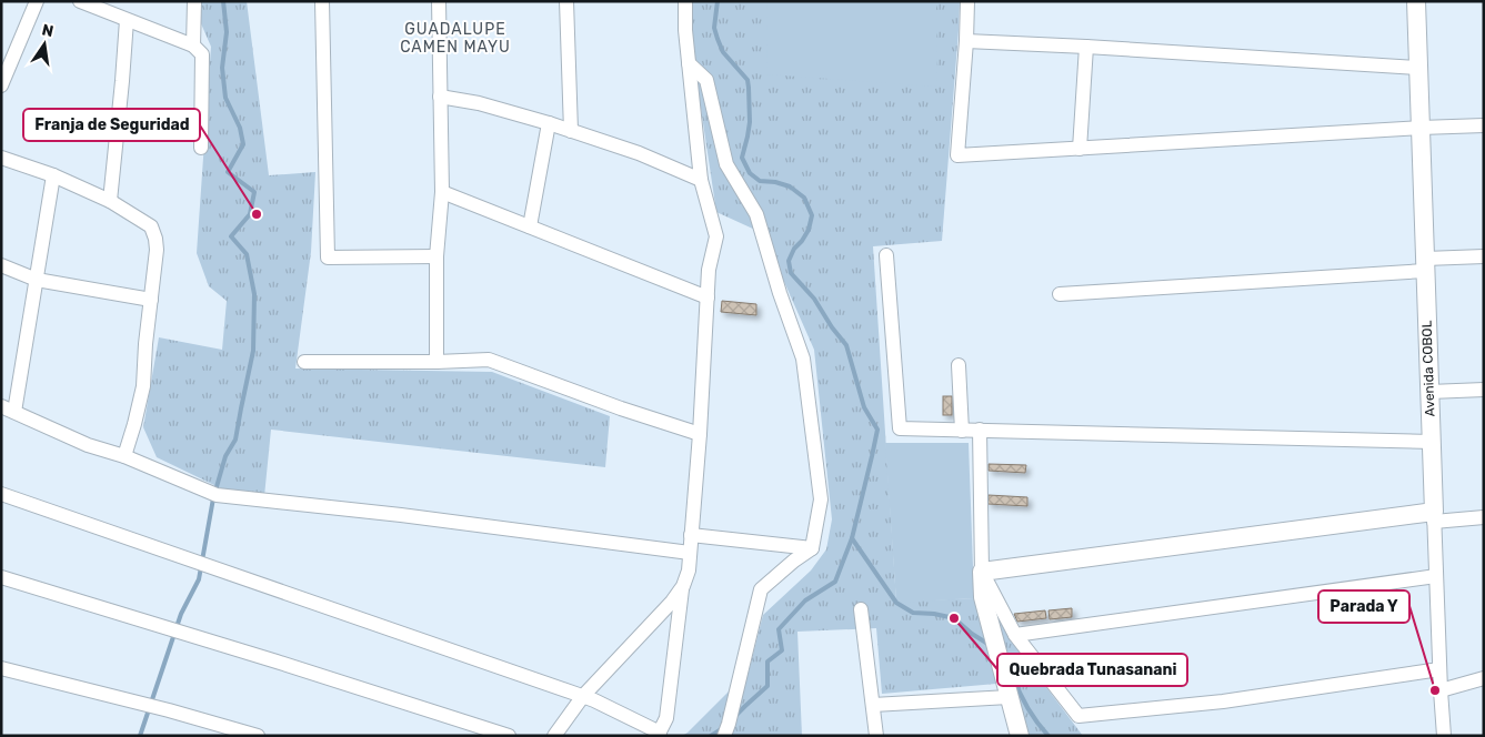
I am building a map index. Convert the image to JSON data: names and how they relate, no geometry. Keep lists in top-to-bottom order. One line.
{"streets":{"street":["Avenida COBOL"]},"districts":["GUADALUPE CAMEN MAYU"],"places":["Franja de Seguridad","Quebrada Tunasanani","Parada Y"],"north":"top"}
